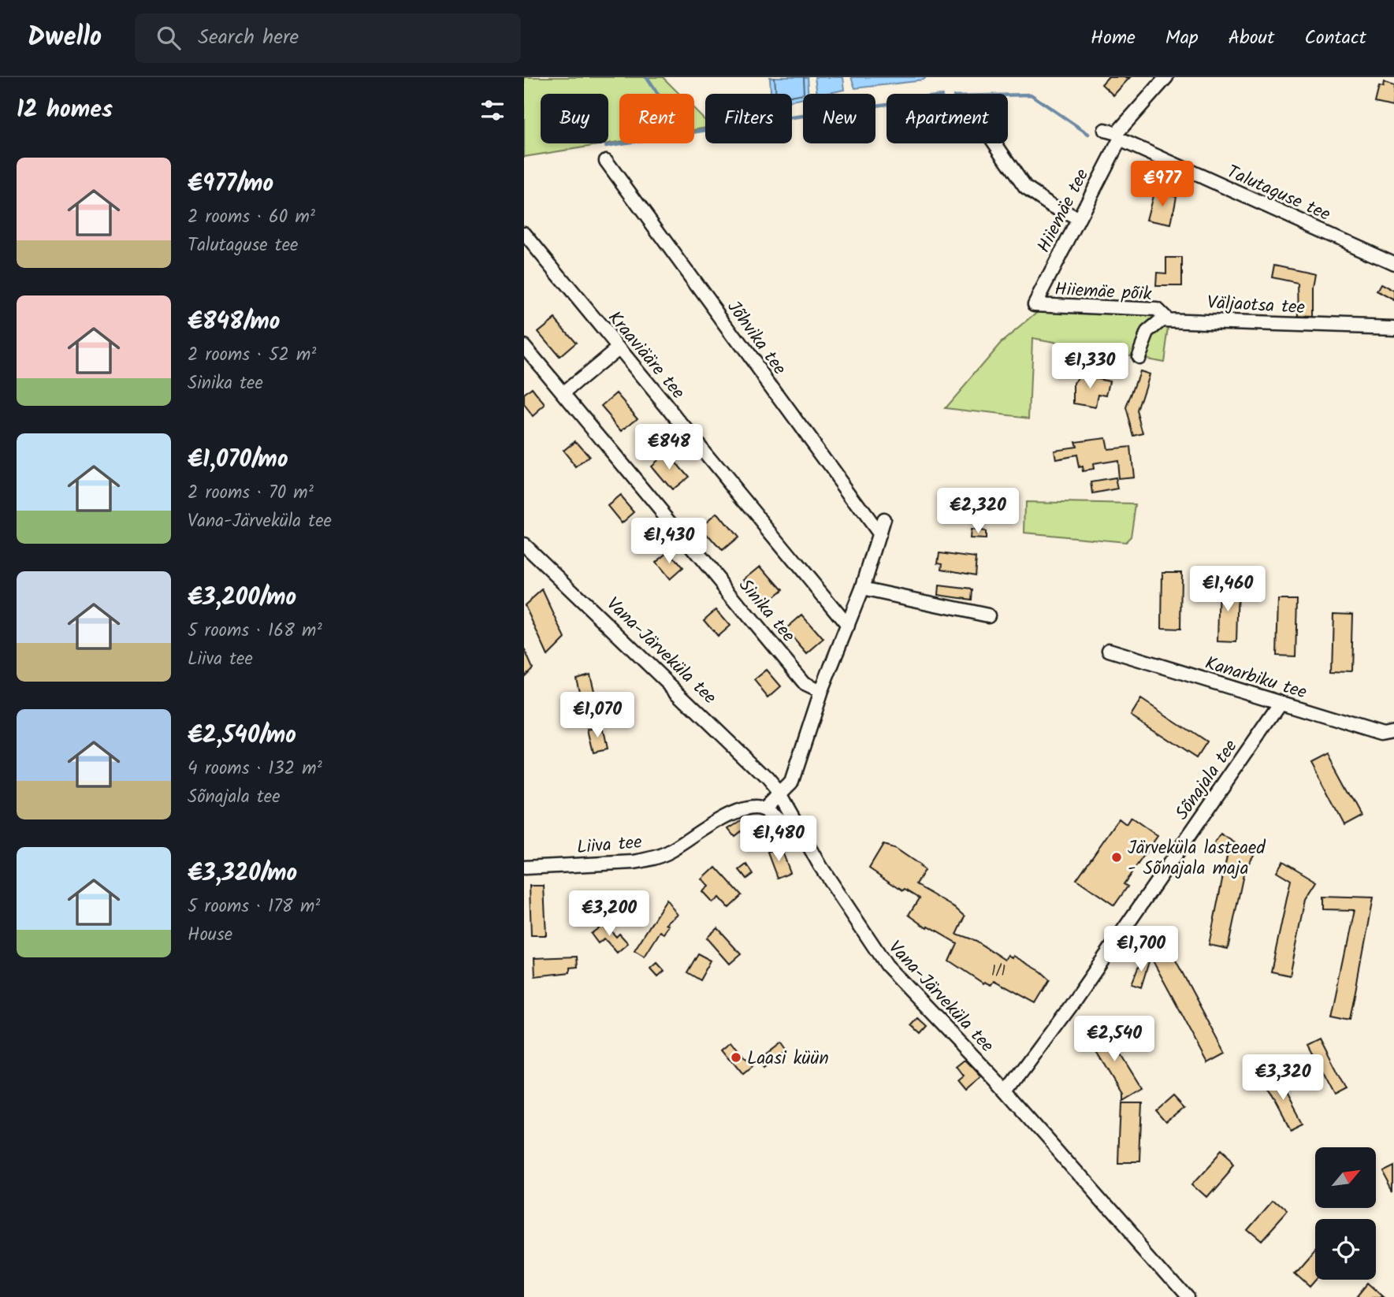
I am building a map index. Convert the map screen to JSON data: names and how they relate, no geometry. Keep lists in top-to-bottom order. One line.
{"streets":{"street":["Talutaguse tee","Hiiemäe tee","Hiiemäe põik","Väljaotsa tee","Jõhvika tee","Kraaviääre tee","Sinika tee","Vana-Järveküla tee","Kanarbiku tee","Sõnajala tee","Liiva tee"]},"crossings":[["Talutaguse tee","Hiiemäe tee"],["Hiiemäe tee","Hiiemäe põik"],["Hiiemäe põik","Väljaotsa tee"],["Vana-Järveküla tee","Sõnajala tee"],["Kanarbiku tee","Sõnajala tee"]],"places":["Järveküla lasteaed - Sõnajala maja","Laasi küün"],"house_numbers":["1/1"],"north":"top right","page":{"header":"Dwello","search":"Search here","nav":["Home","Map","About","Contact"],"heading":"12 homes","chip":["Buy","Rent","Filters","New","Apartment"],"list":[{"name":"€977/mo","note":"2 rooms · 60 m² · Talutaguse tee"},{"name":"€848/mo","note":"2 rooms · 52 m² · Sinika tee"},{"name":"€1,070/mo","note":"2 rooms · 70 m² · Vana-Järveküla tee"},{"name":"€3,200/mo","note":"5 rooms · 168 m² · Liiva tee"},{"name":"€2,540/mo","note":"4 rooms · 132 m² · Sõnajala tee"},{"name":"€3,320/mo","note":"5 rooms · 178 m² · House"}],"price":["€977","€1,330","€848","€2,320","€1,430","€1,460","€1,070","€1,480","€3,200","€1,700","€2,540","€3,320"]}}
